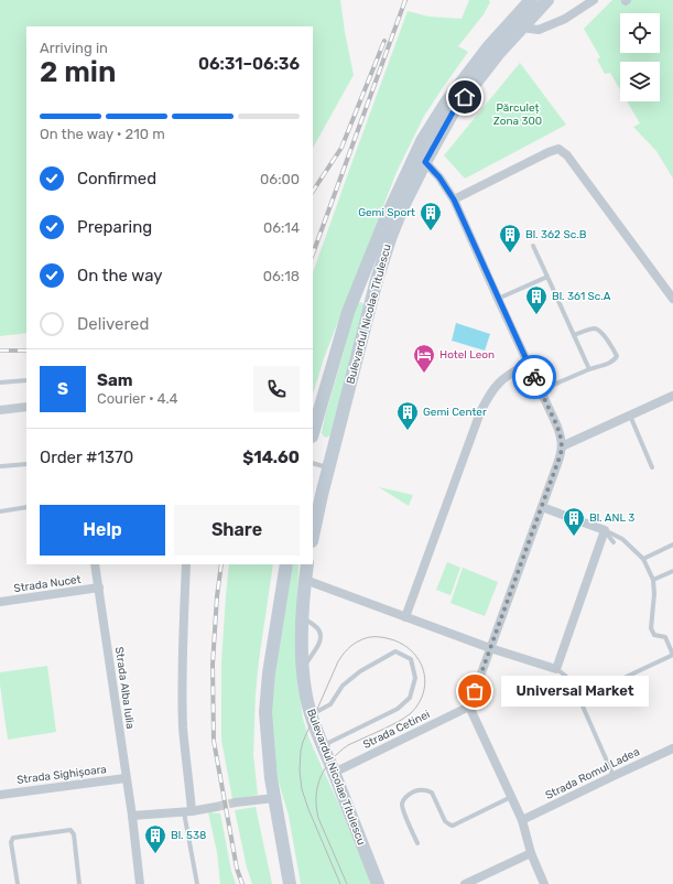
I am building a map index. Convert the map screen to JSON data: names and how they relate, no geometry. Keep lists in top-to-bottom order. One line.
{"streets":{"main road":["Bulevardul Nicolae Titulescu"],"street":["Strada Nucet","Strada Alba Iulia","Strada Cetinei","Strada Romul Ladea","Strada Sighișoara"]},"crossings":[["Bulevardul Nicolae Titulescu","Strada Cetinei"],["Strada Nucet","Strada Alba Iulia"],["Strada Alba Iulia","Strada Sighișoara"]],"parks":["Părculeț Zona 300"],"places":{"building":["Gemi Sport","Bl. 362 Sc.B","Bl. 361 Sc.A","Gemi Center","Bl. ANL 3","Bl. 538"],"hotel":["Hotel Leon"],"other":["Universal Market"]},"page":{"heading":["2 min","Arriving in","06:31–06:36"],"panel":["Sam","Courier · 4.4","Order #1370","$14.60"],"bar":"On the way · 210 m","list":[["Confirmed","06:00"],["Preparing","06:14"],["On the way","06:18"],"Delivered"],"round":"S","buttons":["Help","Share"],"bubble":"Universal Market"}}
